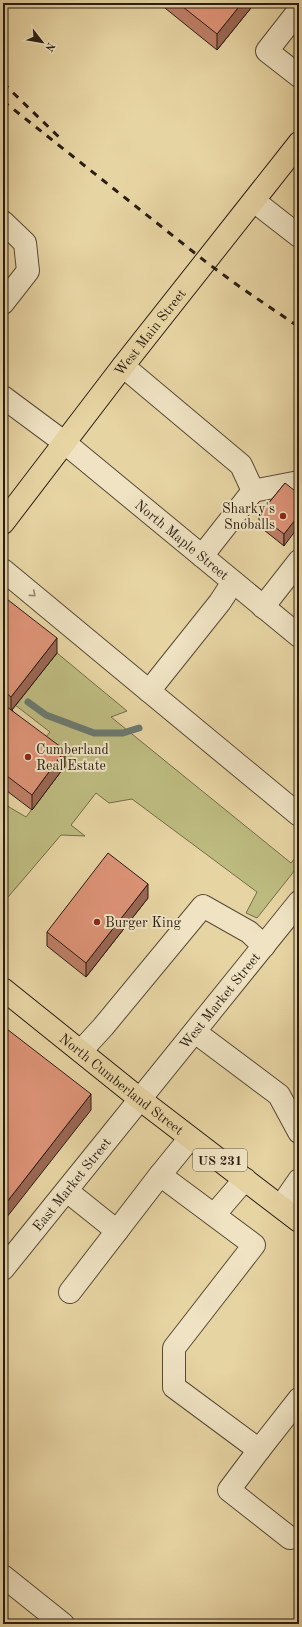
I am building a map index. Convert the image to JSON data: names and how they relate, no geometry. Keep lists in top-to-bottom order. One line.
{"streets":{"main road":["West Main Street","North Cumberland Street","US 231"],"street":["North Maple Street","West Market Street","East Market Street"]},"crossings":[["West Main Street","North Maple Street"],["West Market Street","North Cumberland Street"],["West Market Street","East Market Street"],["North Cumberland Street","East Market Street"]],"places":["Sharky's Snoballs","Cumberland Real Estate","Burger King"],"north":"bottom right"}
